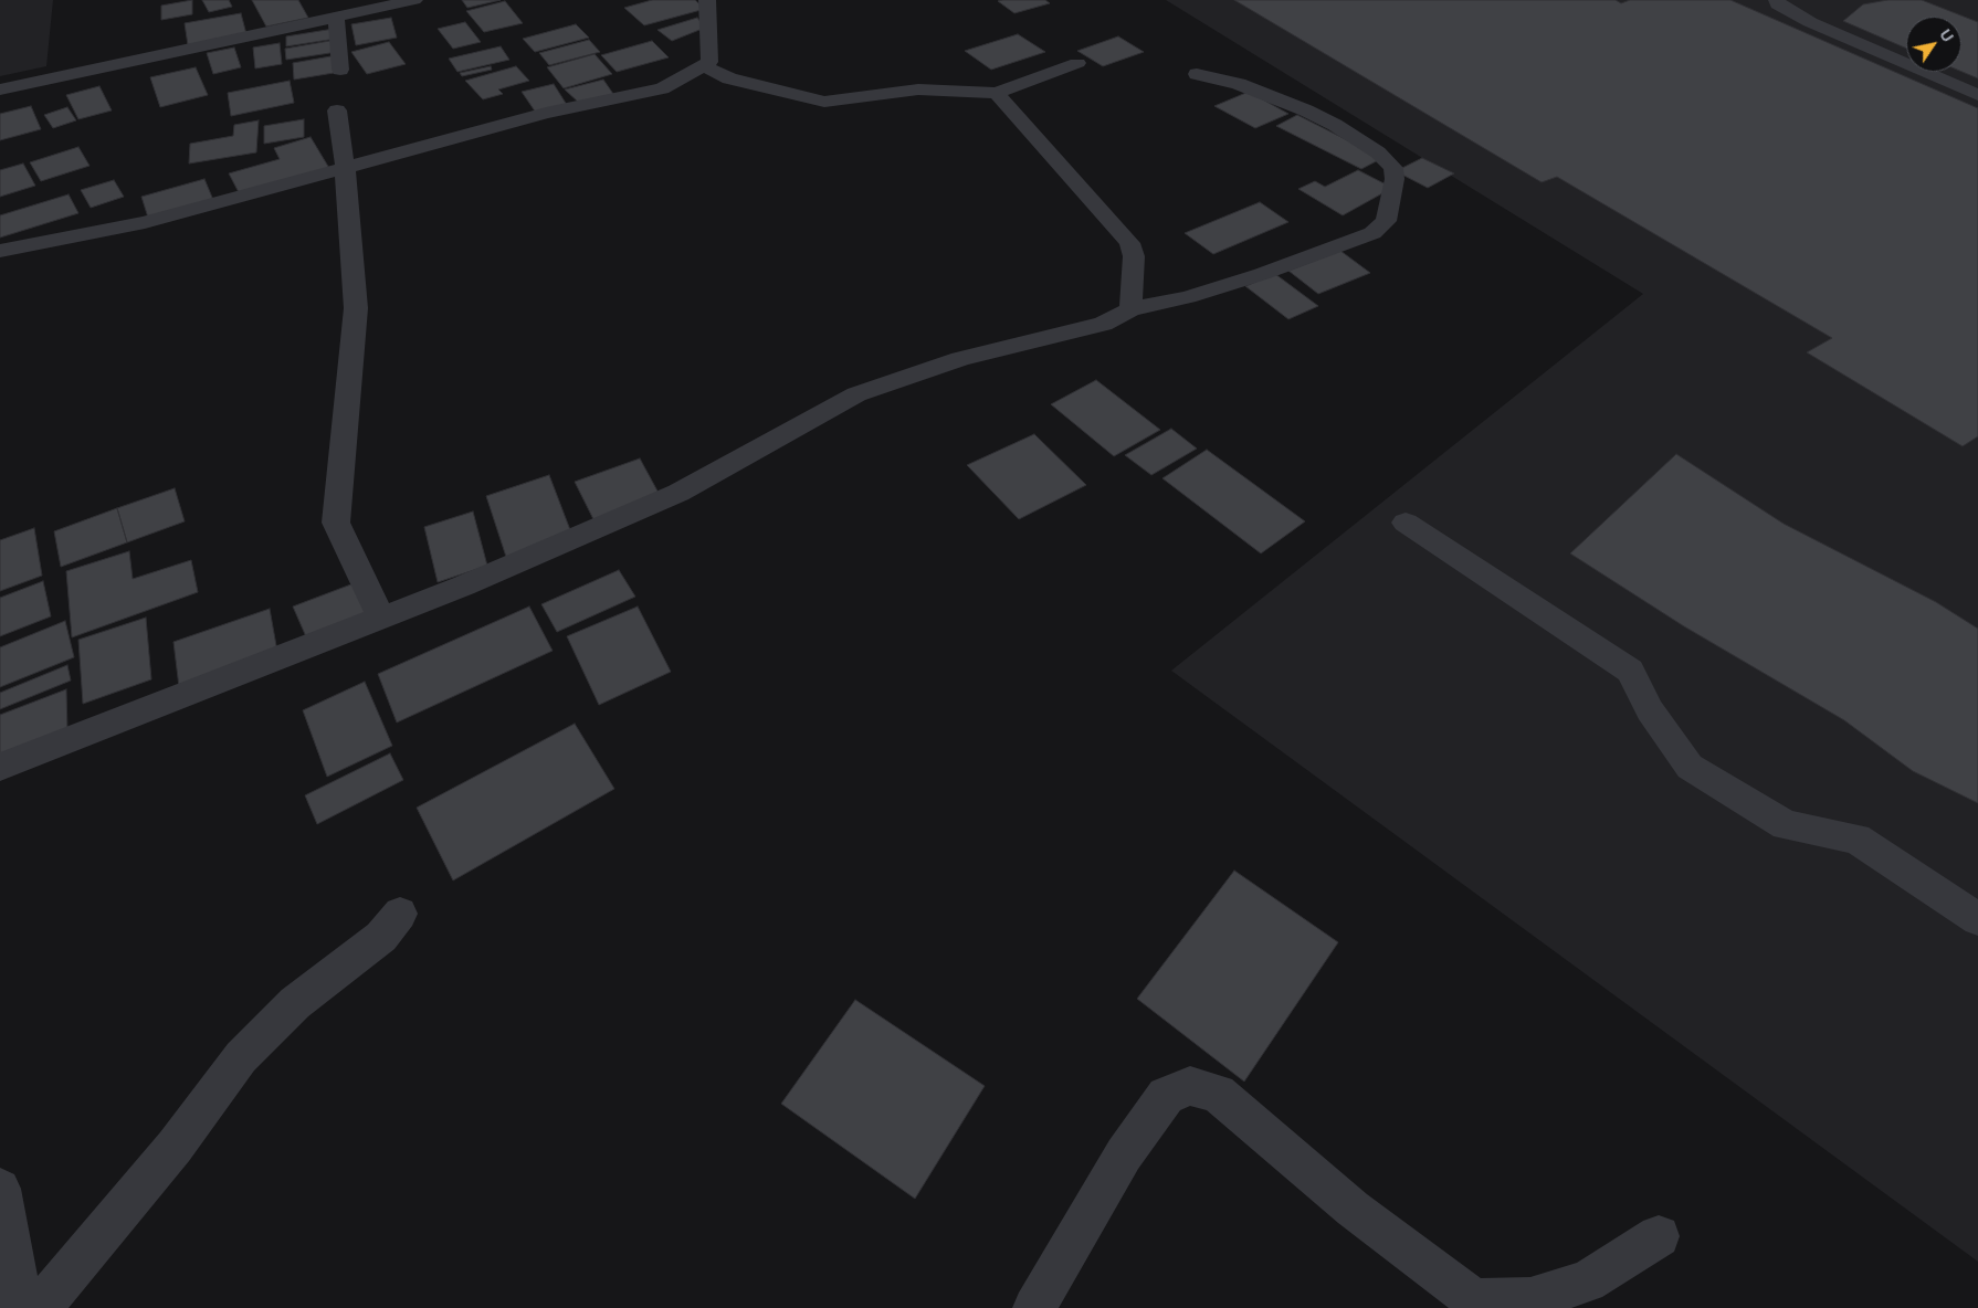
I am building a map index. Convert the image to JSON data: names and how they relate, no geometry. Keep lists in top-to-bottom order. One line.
{"north":"top right"}
